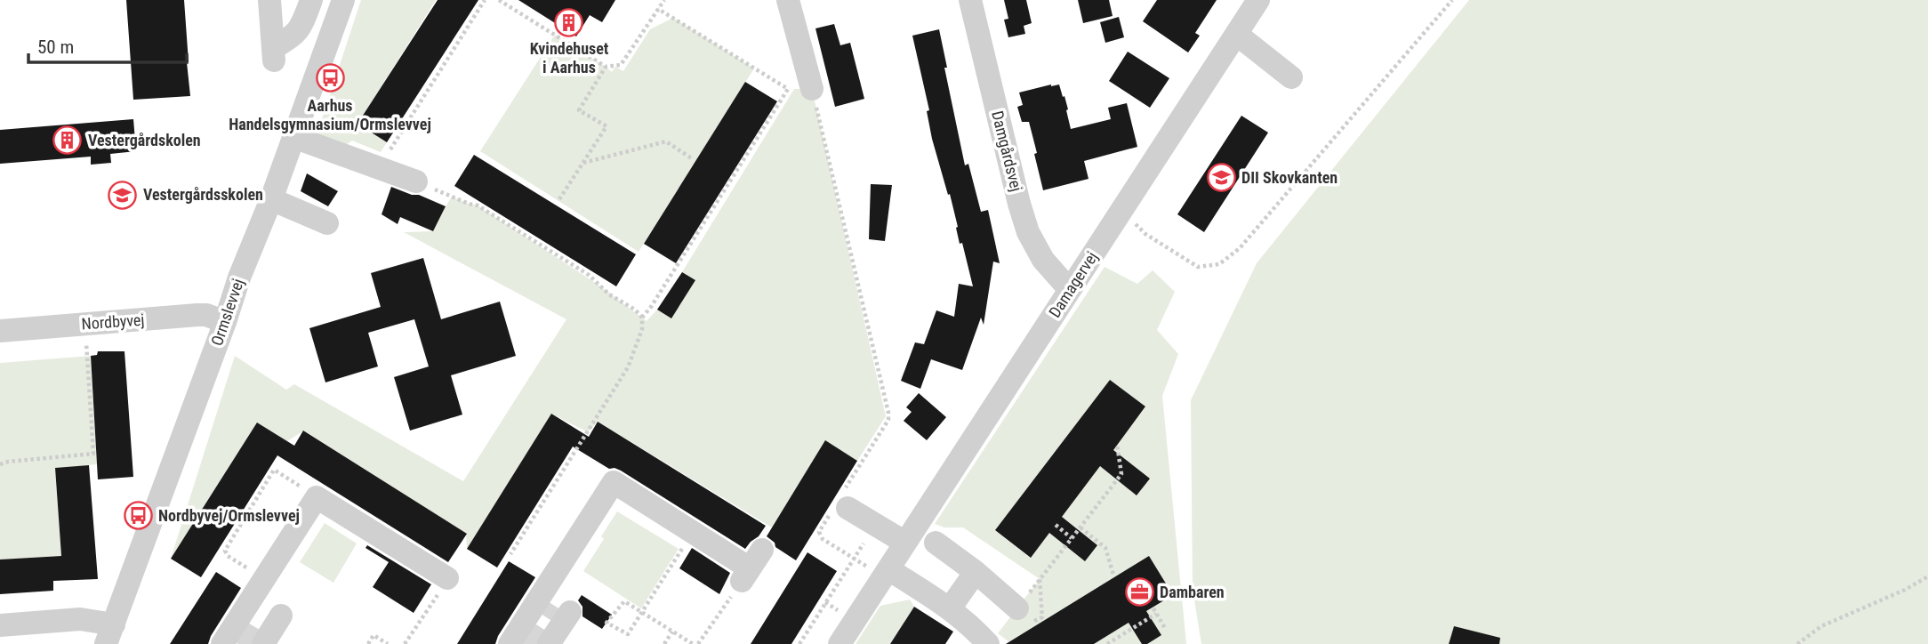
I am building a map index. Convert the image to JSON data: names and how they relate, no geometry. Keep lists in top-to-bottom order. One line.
{"streets":{"street":["Damgårdsvej","Damagervej","Ormslevvej","Nordbyvej"]},"crossings":[["Damgårdsvej","Damagervej"],["Ormslevvej","Nordbyvej"]],"places":{"building":["Kvindehuset i Aarhus","Vestergårdskolen"],"bus stop":["Aarhus Handelsgymnasium/Ormslevvej","Nordbyvej/Ormslevvej"],"school or university":["DII Skovkanten","Vestergårdsskolen"],"office":["Dambaren"]},"scale_bar":"50 m"}
